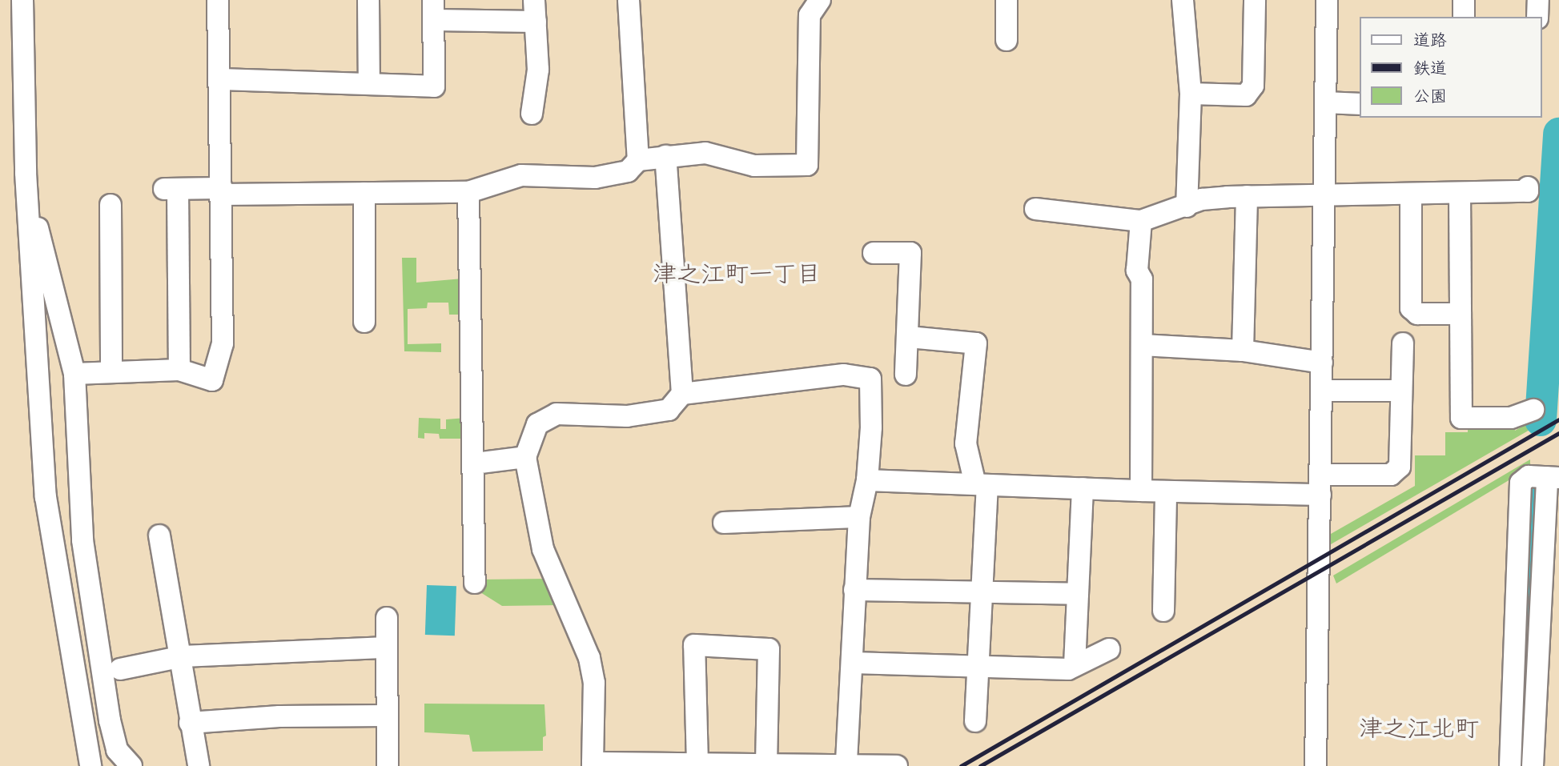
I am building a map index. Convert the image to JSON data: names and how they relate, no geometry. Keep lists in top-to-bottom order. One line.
{"districts":["津之江町一丁目","津之江北町"],"legend":["道路","鉄道","公園"]}
